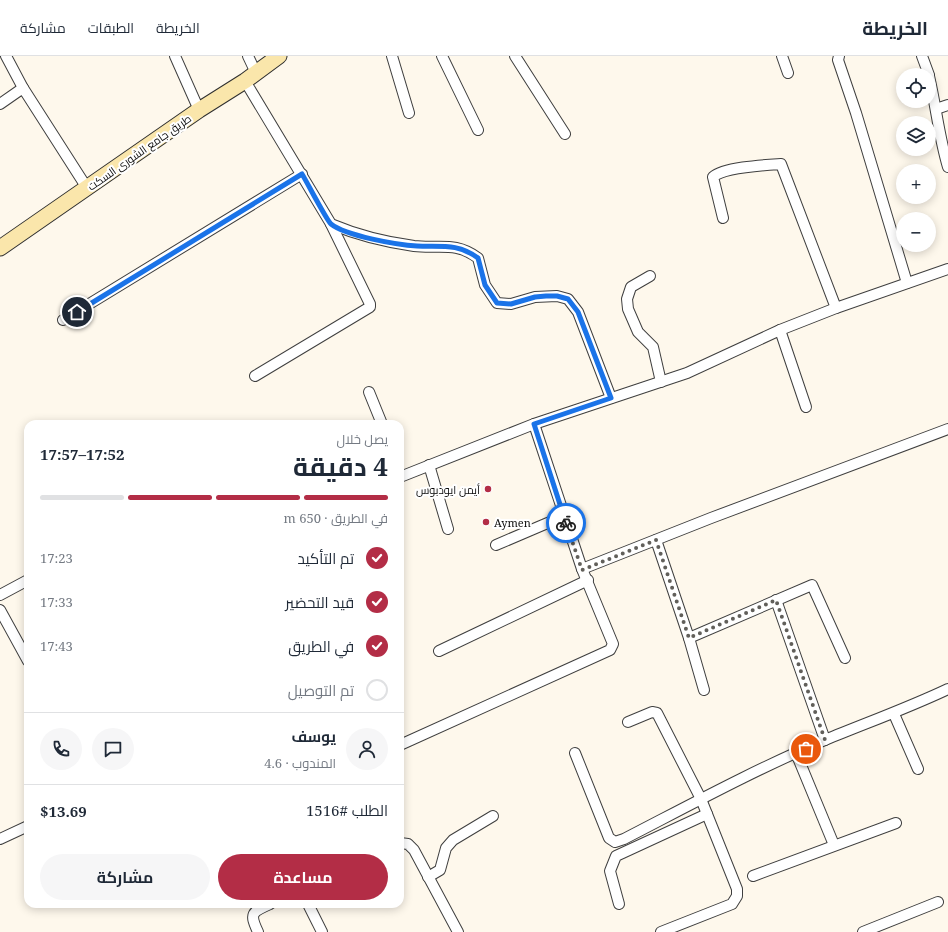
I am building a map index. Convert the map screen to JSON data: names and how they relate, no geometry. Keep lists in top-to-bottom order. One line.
{"streets":{"main road":["طريق جامع الشورى السكت"]},"places":["أيمن ايودبوس","Aymen"],"page":{"header":"الخريطة","nav":["الخريطة","الطبقات","مشاركة"],"map_buttons":["+","−"],"heading":["4 دقيقة","يصل خلال","17:52–17:57"],"panel":["يوسف","المندوب · 4.6","الطلب #1516","$13.69"],"bar":"في الطريق · 650 m","list":[["تم التأكيد","17:23"],["قيد التحضير","17:33"],["في الطريق","17:43"],"تم التوصيل"],"buttons":["مساعدة","مشاركة"]}}
